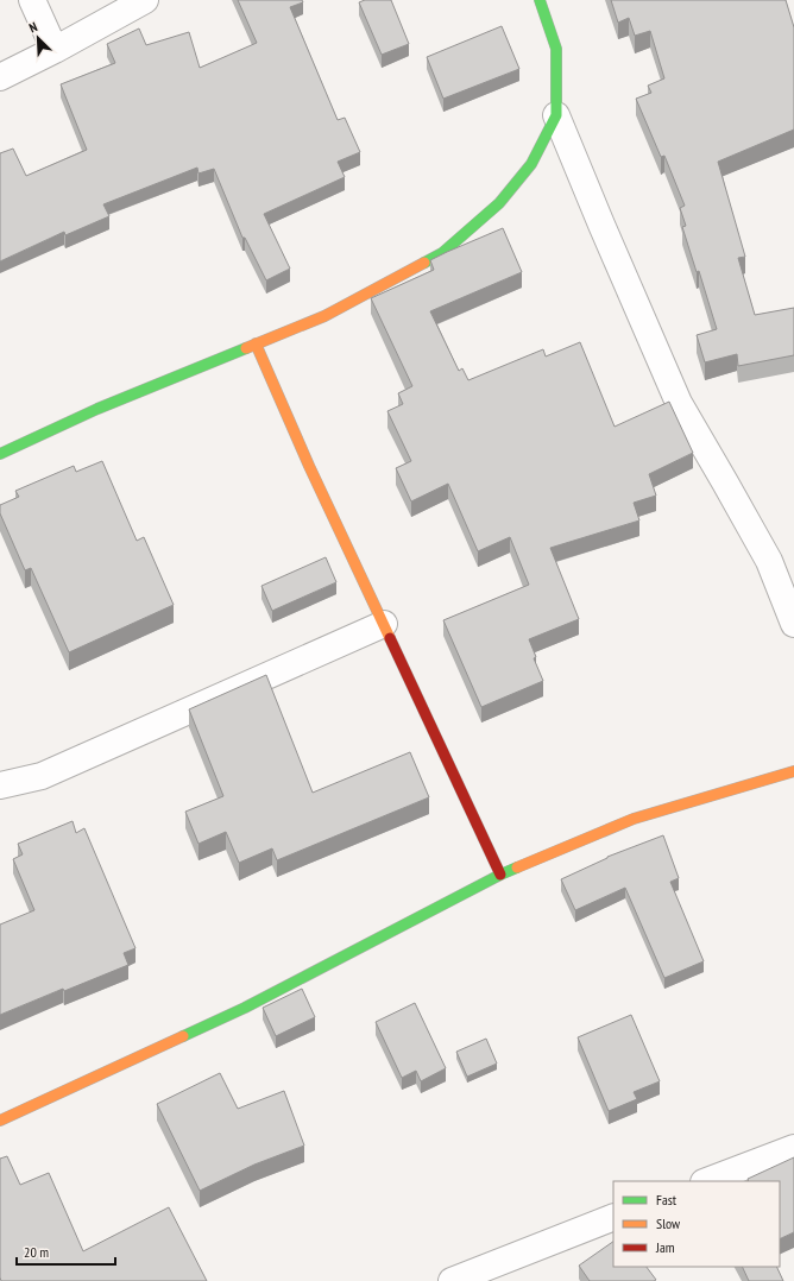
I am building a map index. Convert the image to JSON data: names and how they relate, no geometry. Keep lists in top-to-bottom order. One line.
{"legend":["Fast","Slow","Jam"],"scale_bar":"20 m","north":"top left"}
